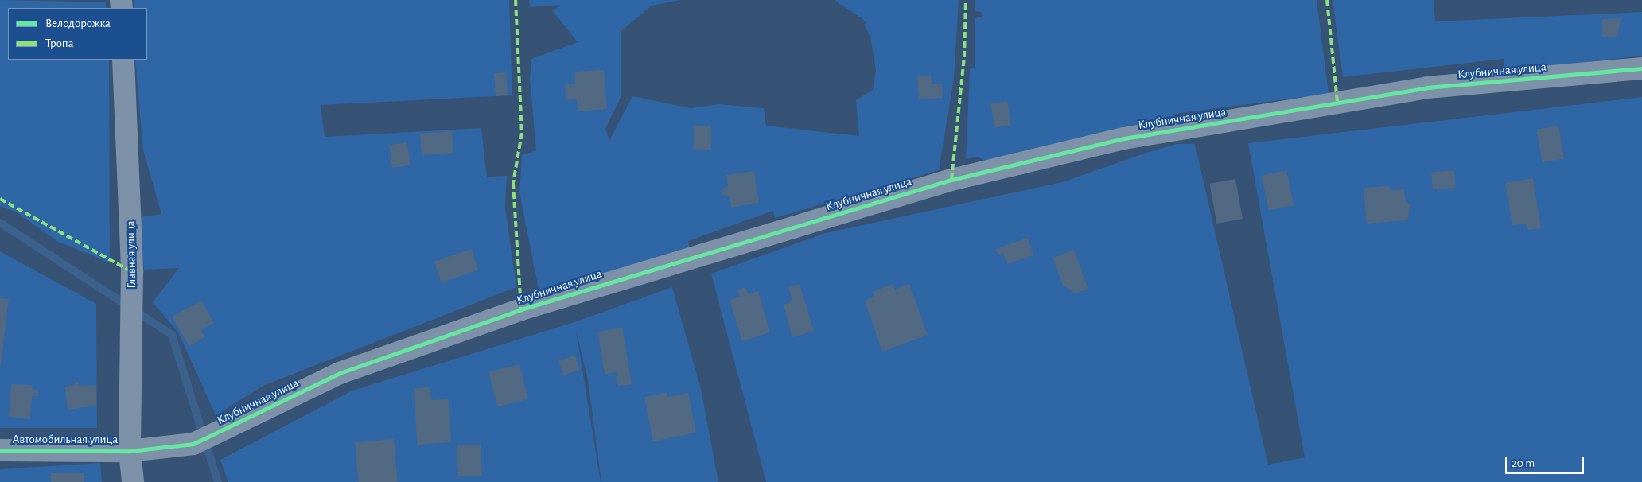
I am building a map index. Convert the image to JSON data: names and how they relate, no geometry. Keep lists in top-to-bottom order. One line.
{"streets":{"street":["Клубничная улица","Главная улица","Автомобильная улица"]},"crossings":[["Клубничная улица","Главная улица"],["Клубничная улица","Автомобильная улица"],["Главная улица","Автомобильная улица"]],"legend":["Велодорожка","Тропа"],"scale_bar":"20 m"}
